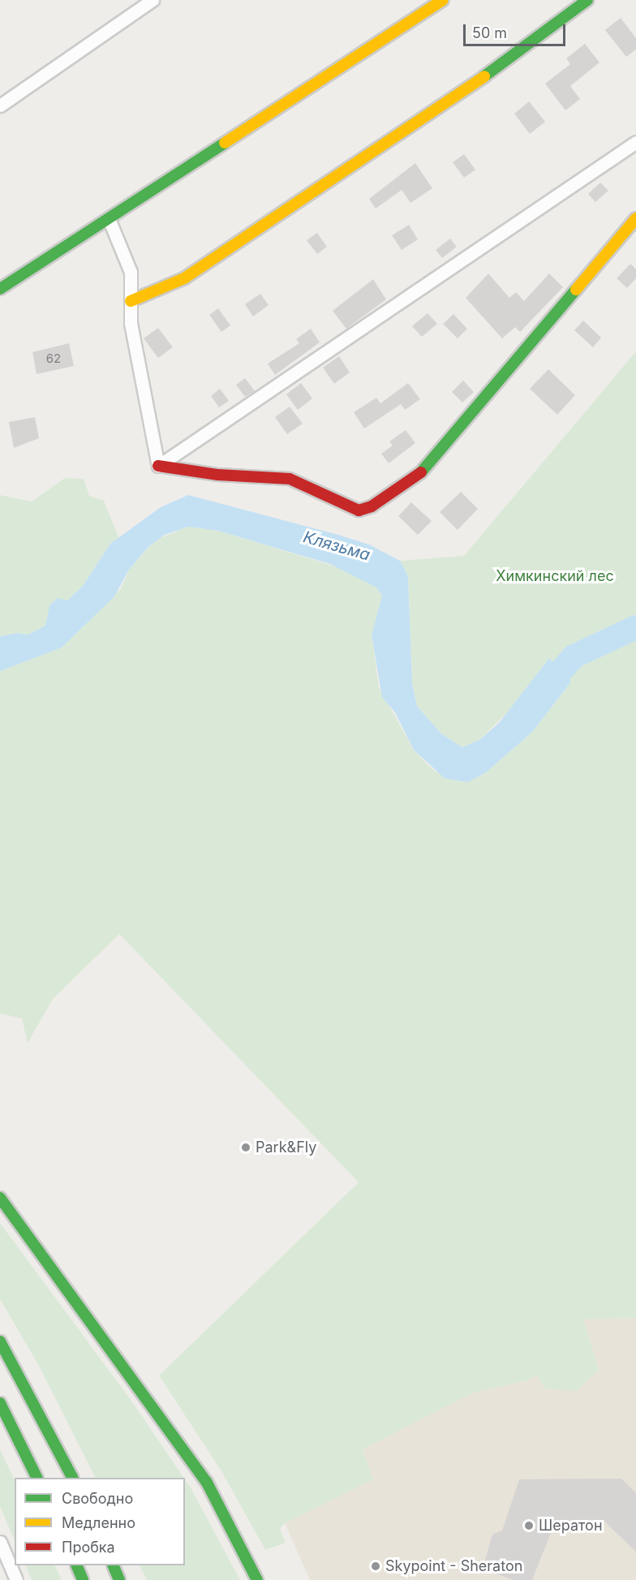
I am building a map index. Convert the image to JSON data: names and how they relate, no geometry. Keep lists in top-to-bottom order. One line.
{"water":["Клязьма"],"parks":["Химкинский лес"],"places":["Park&Fly","Шератон","Skypoint - Sheraton"],"house_numbers":["62"],"legend":["Свободно","Медленно","Пробка"],"scale_bar":"50 m"}
